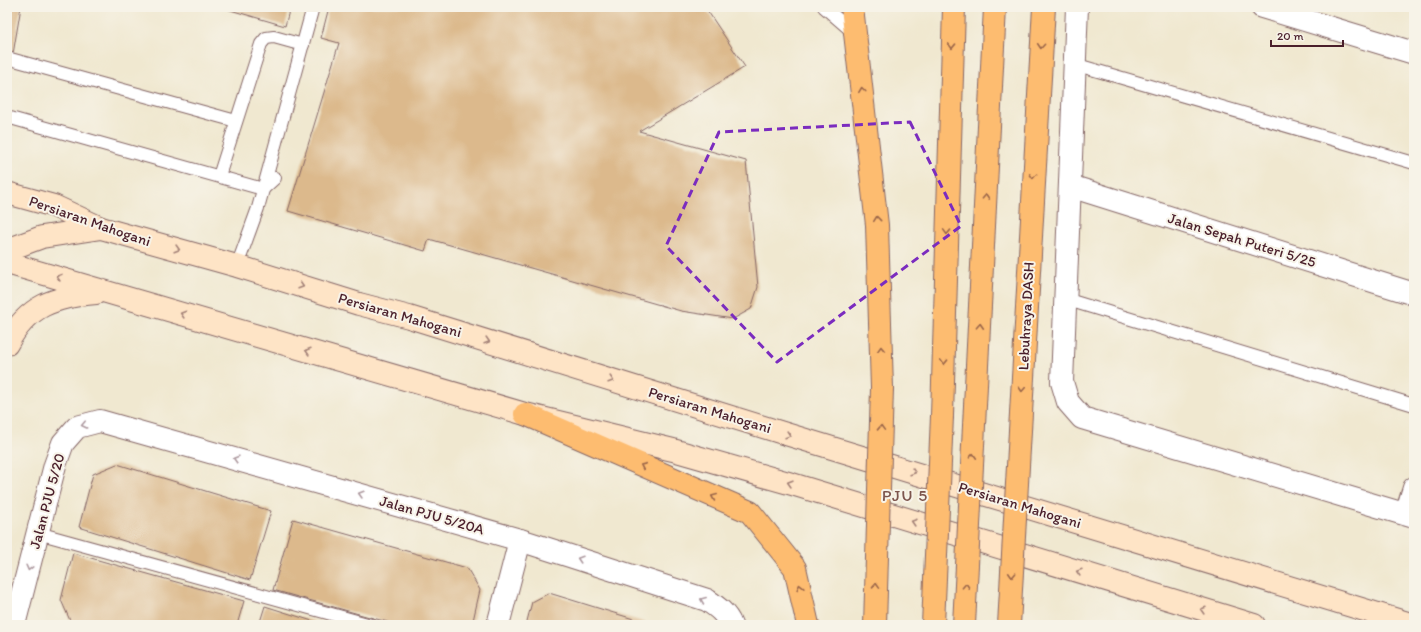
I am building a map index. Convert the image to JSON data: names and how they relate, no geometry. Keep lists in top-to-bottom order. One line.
{"streets":{"highway":["Lebuhraya DASH"],"main road":["Persiaran Mahogani"],"street":["Jalan Sepah Puteri 5/25","Jalan PJU 5/20","Jalan PJU 5/20A"]},"crossings":[["Jalan PJU 5/20","Jalan PJU 5/20A"]],"one_way":["Jalan PJU 5/20","Jalan PJU 5/20A"],"districts":["PJU 5"],"scale_bar":"20 m"}
